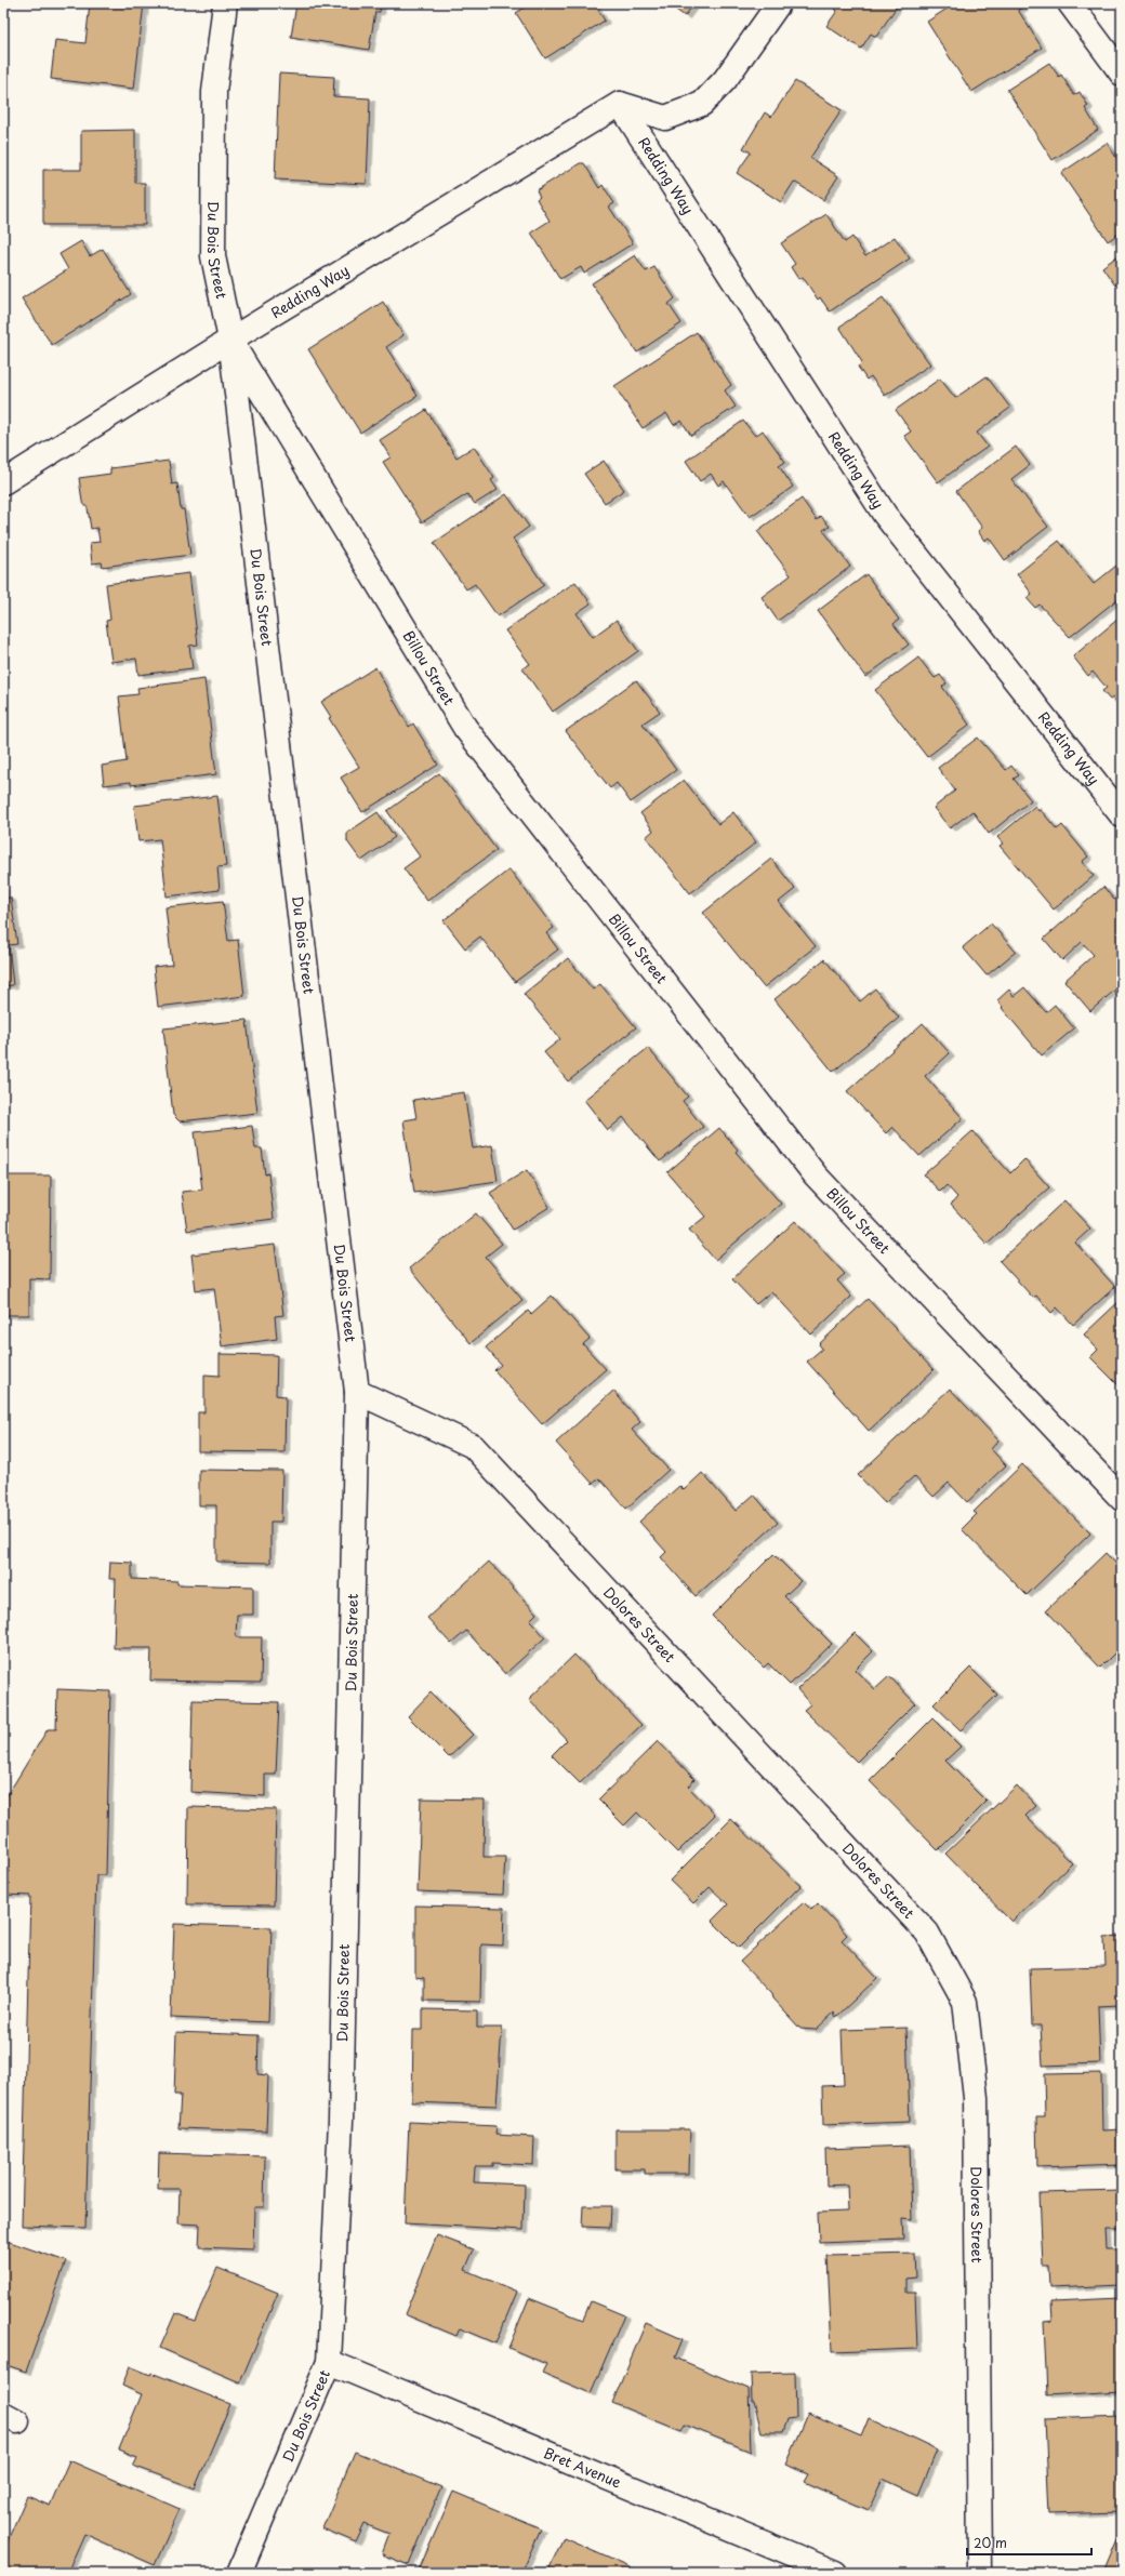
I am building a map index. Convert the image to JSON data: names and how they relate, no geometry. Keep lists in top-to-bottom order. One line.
{"streets":{"street":["Redding Way","Du Bois Street","Billou Street","Dolores Street","Bret Avenue"]},"crossings":[["Redding Way","Du Bois Street"],["Redding Way","Billou Street"],["Du Bois Street","Billou Street"],["Du Bois Street","Dolores Street"],["Du Bois Street","Bret Avenue"]],"scale_bar":"20 m"}
